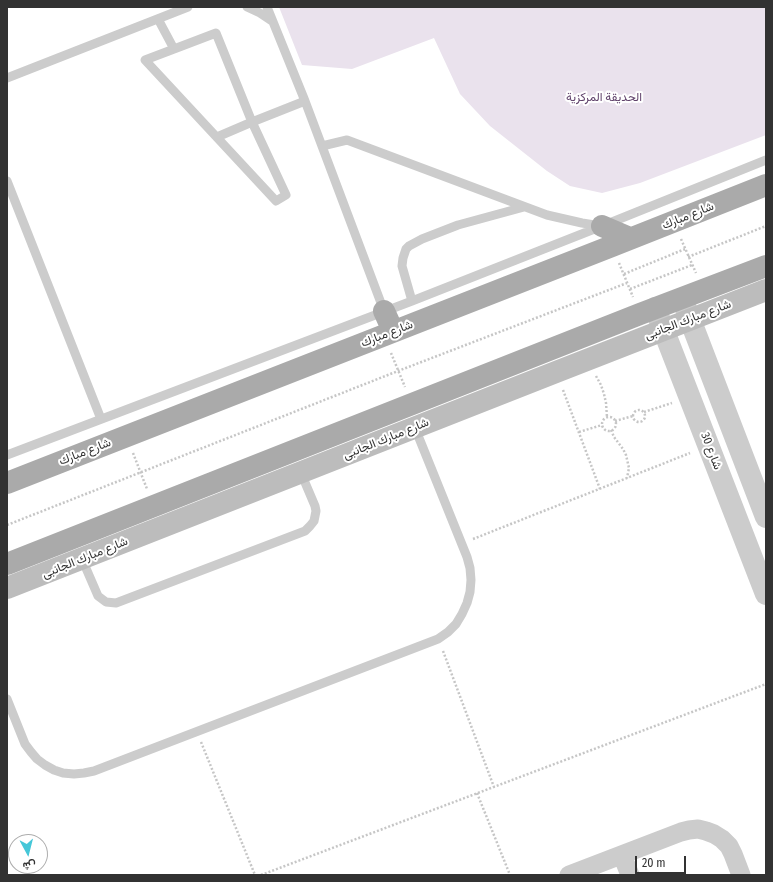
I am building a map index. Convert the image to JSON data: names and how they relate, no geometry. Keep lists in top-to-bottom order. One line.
{"streets":{"main road":["شارع مبارك","شارع مبارك الجانبى"],"street":["شارع 30"]},"crossings":[["شارع مبارك الجانبى","شارع 30"]],"parks":["الحديقة المركزية"],"scale_bar":"20 m","north":"bottom"}
